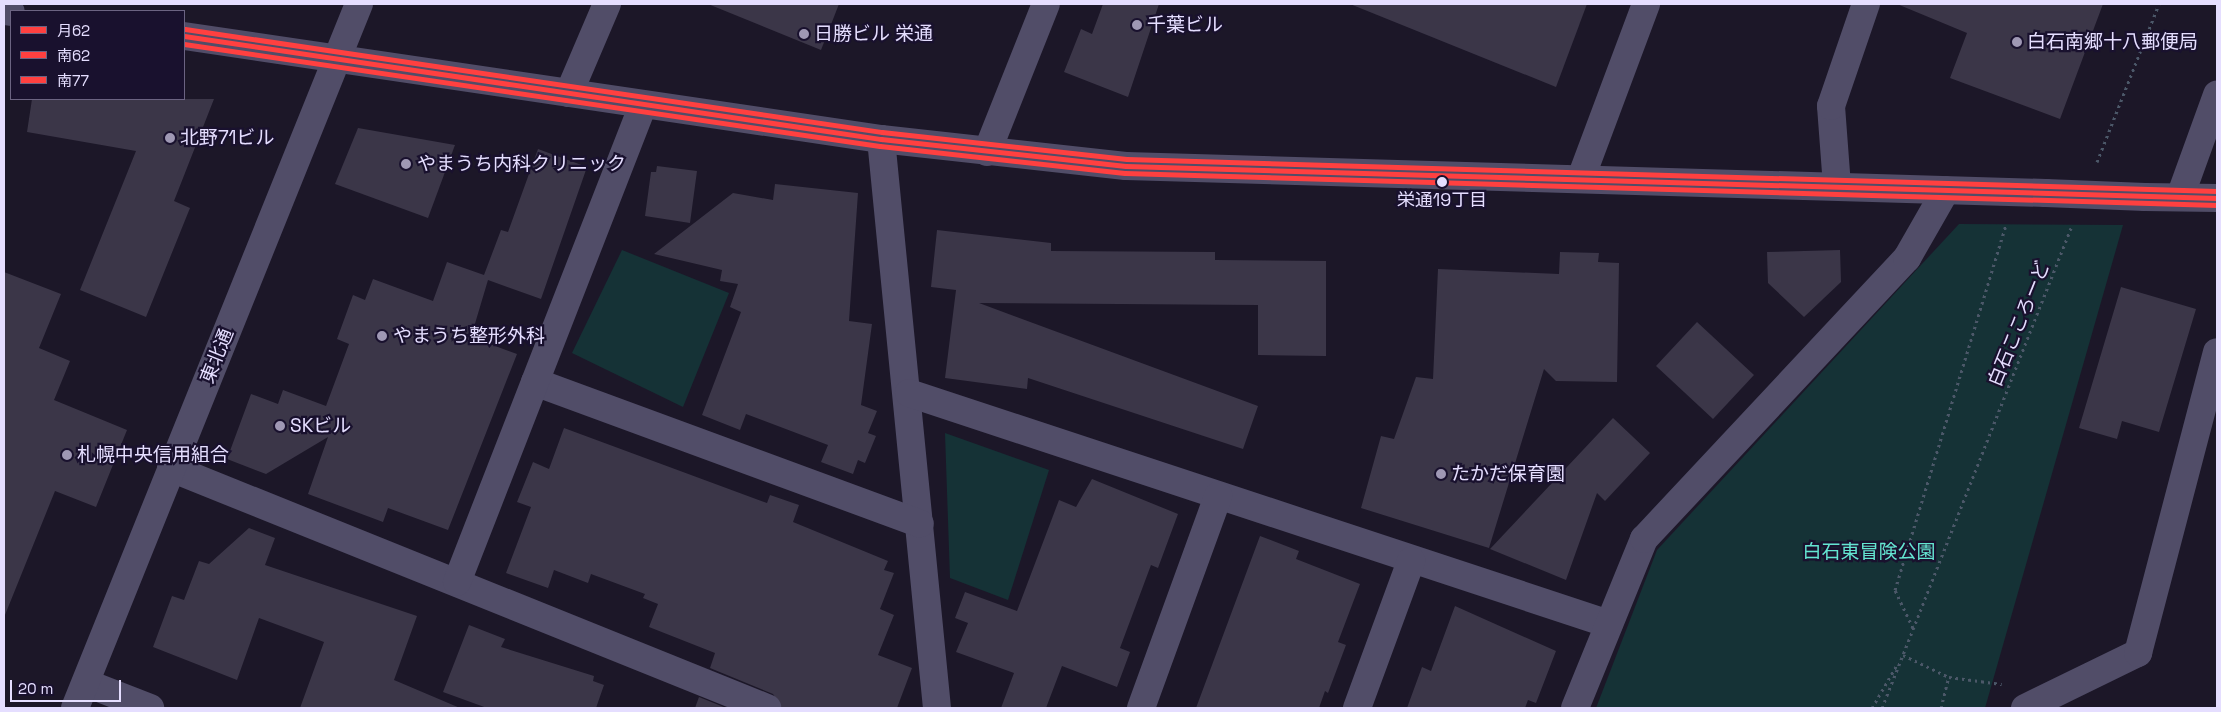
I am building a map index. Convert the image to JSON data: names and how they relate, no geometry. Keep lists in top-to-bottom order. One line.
{"streets":{"street":["東北通"],"path":["白石こころーど"]},"parks":["白石東冒険公園"],"places":["千葉ビル","日勝ビル 栄通","白石南郷十八郵便局","北野71ビル","やまうち内科クリニック","栄通19丁目","やまうち整形外科","SKビル","札幌中央信用組合","たかだ保育園"],"lines":["transit line 南77","transit line 月62","transit line 南62"],"legend":["月62","南62","南77"],"scale_bar":"20 m"}
